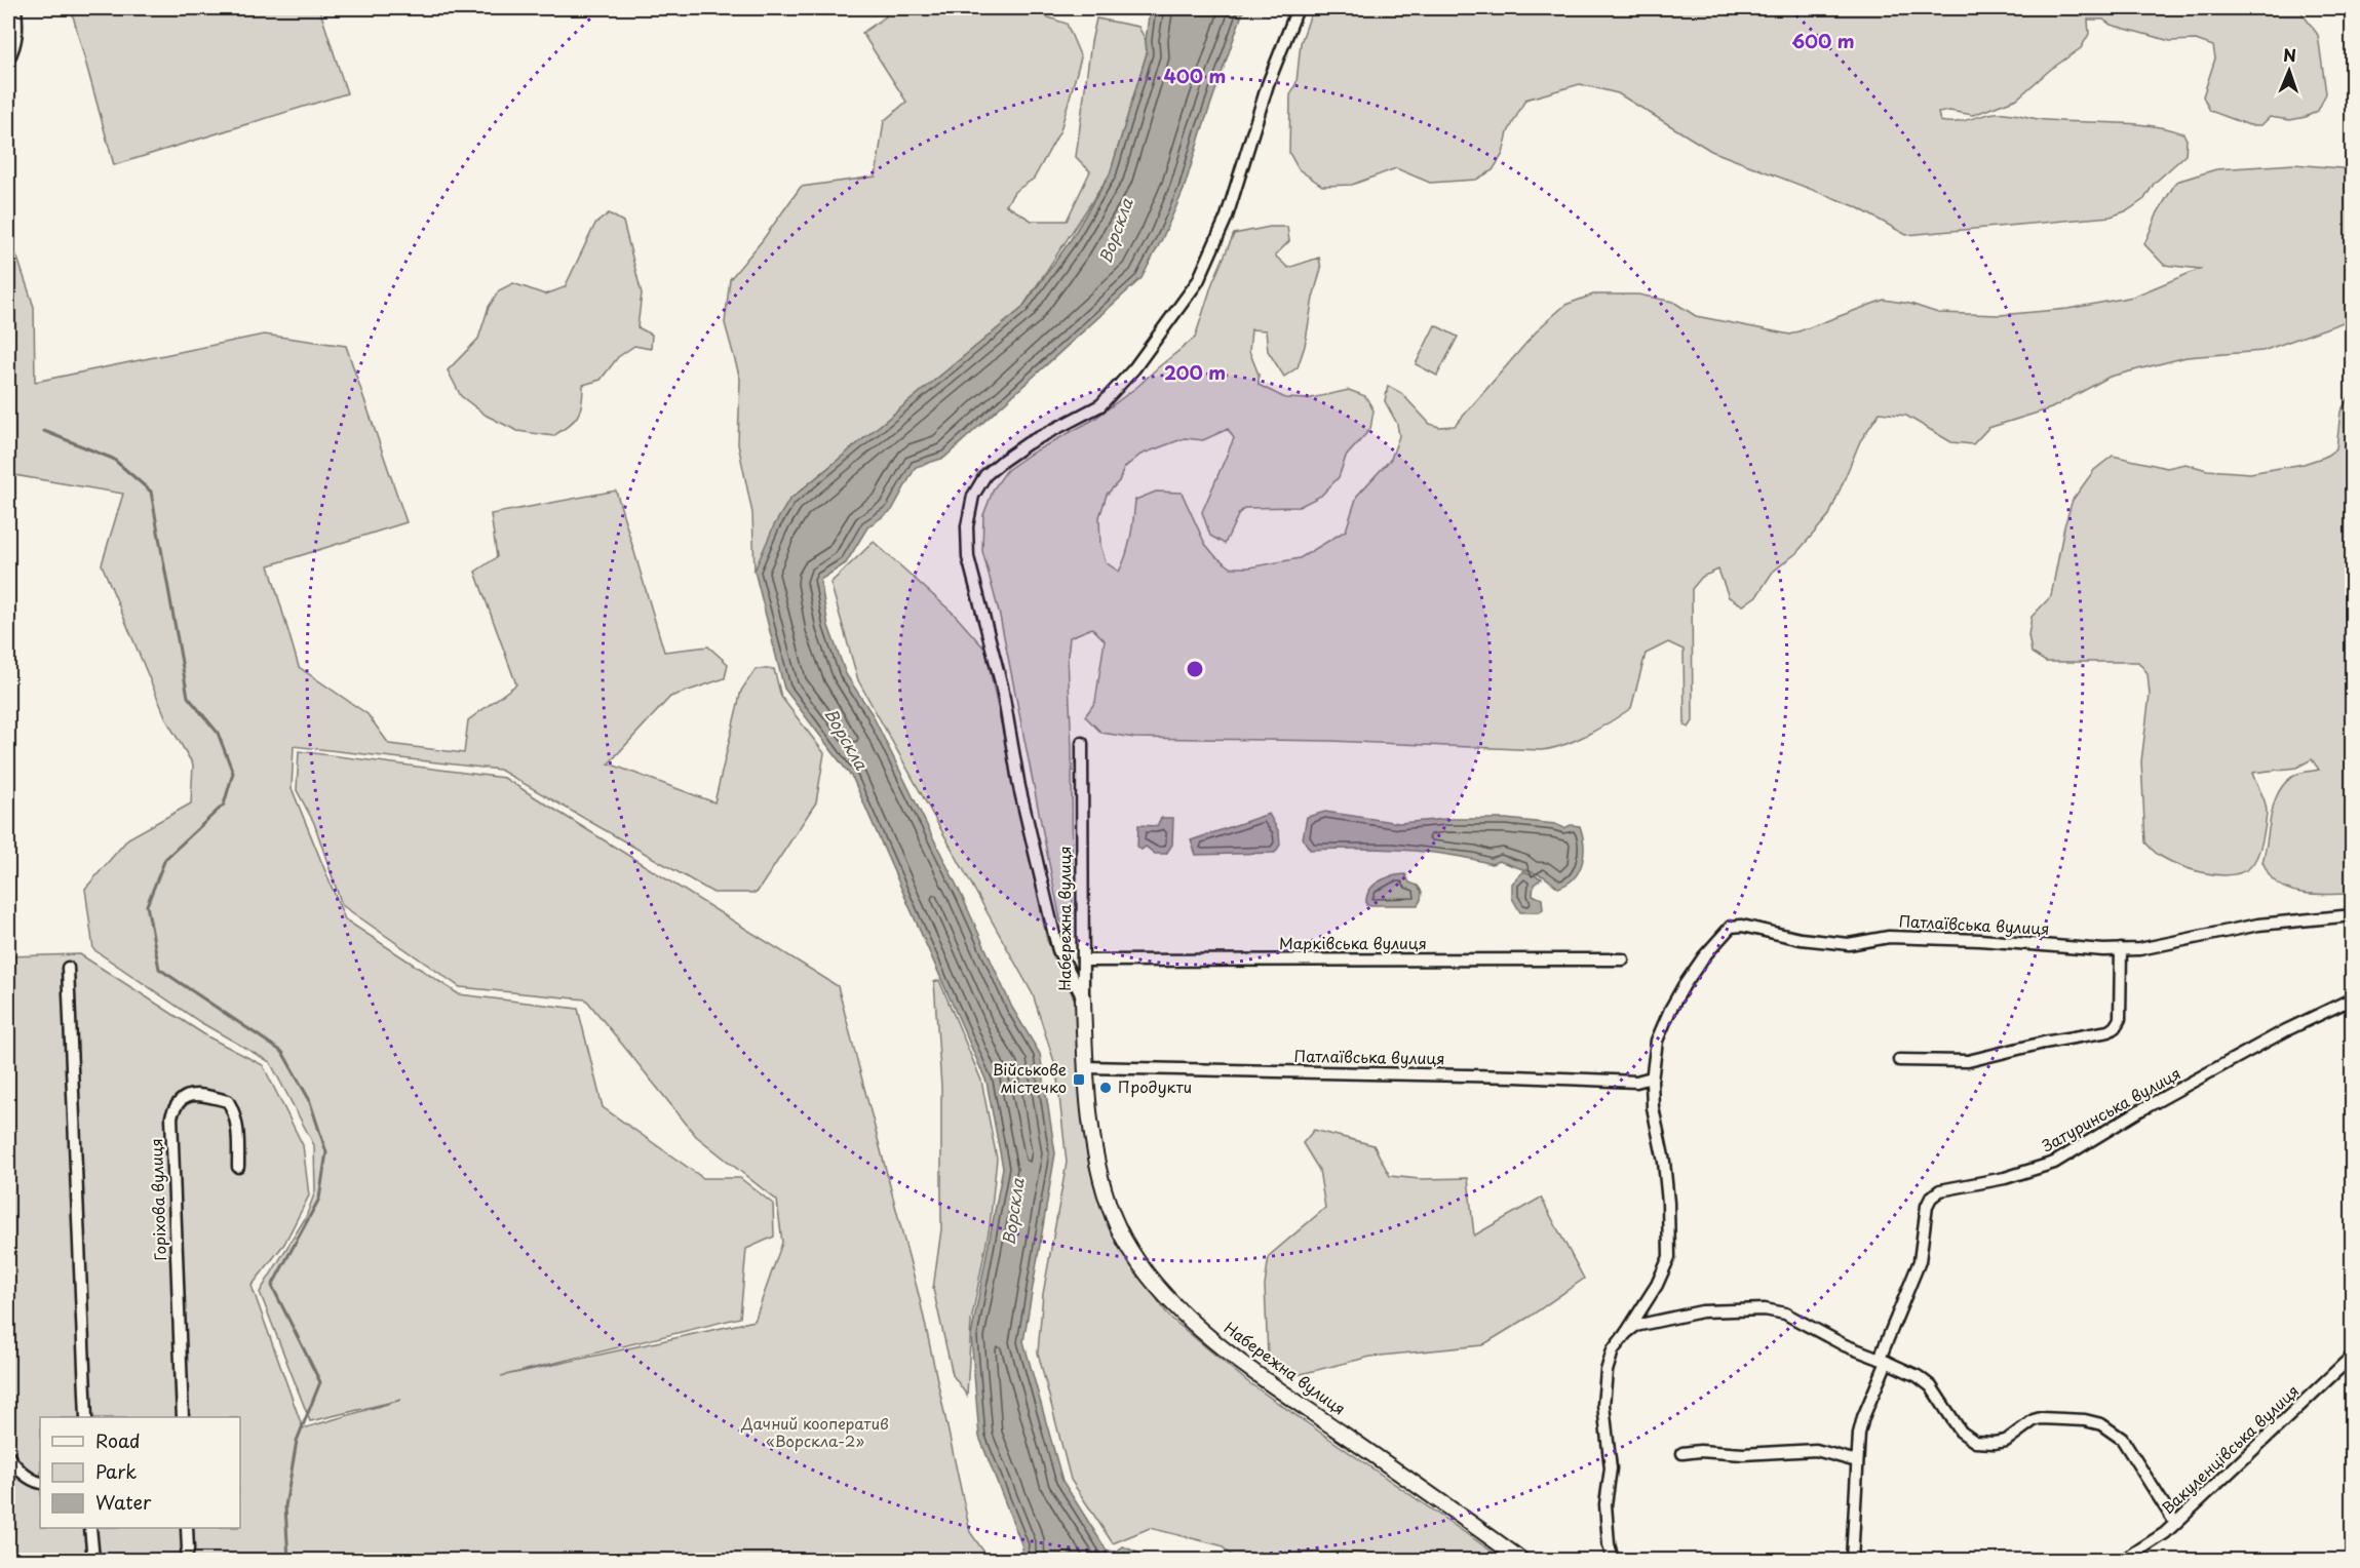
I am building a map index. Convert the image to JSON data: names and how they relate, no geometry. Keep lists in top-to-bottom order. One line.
{"streets":{"street":["Набережна вулиця","Патлаївська вулиця","Марківська вулиця","Затуринська вулиця","Горіхова вулиця","Вакуленцівська вулиця"]},"crossings":[["Набережна вулиця","Патлаївська вулиця"],["Набережна вулиця","Марківська вулиця"]],"water":["Ворскла"],"parks":["Дачний кооператив «Ворскла-2»"],"places":{"transit":["Військове містечко"],"other":["Продукти"]},"legend":["Road","Park","Water"],"north":"top","rings":["600 m","400 m","200 m"]}
